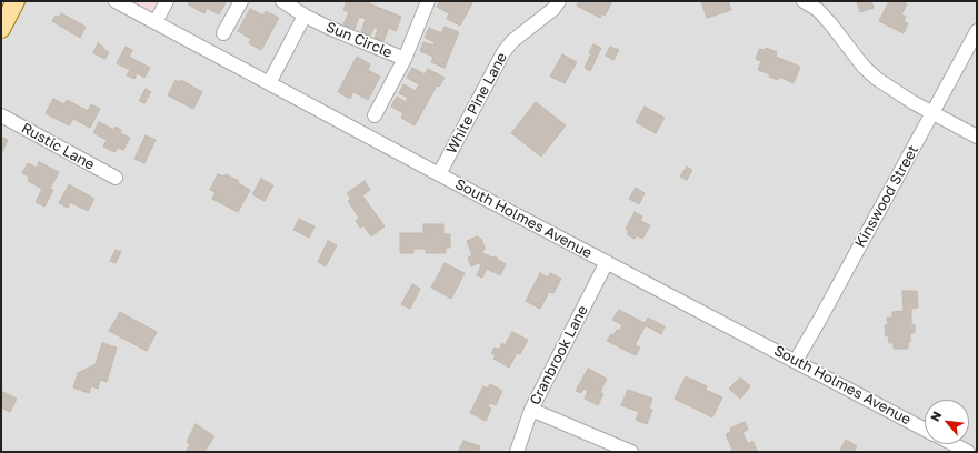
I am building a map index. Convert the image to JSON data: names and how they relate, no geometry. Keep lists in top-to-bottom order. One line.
{"streets":{"street":["Sun Circle","White Pine Lane","Rustic Lane","Kinswood Street","South Holmes Avenue","Cranbrook Lane"]},"crossings":[["White Pine Lane","South Holmes Avenue"],["Kinswood Street","South Holmes Avenue"],["South Holmes Avenue","Cranbrook Lane"]],"north":"top left"}
